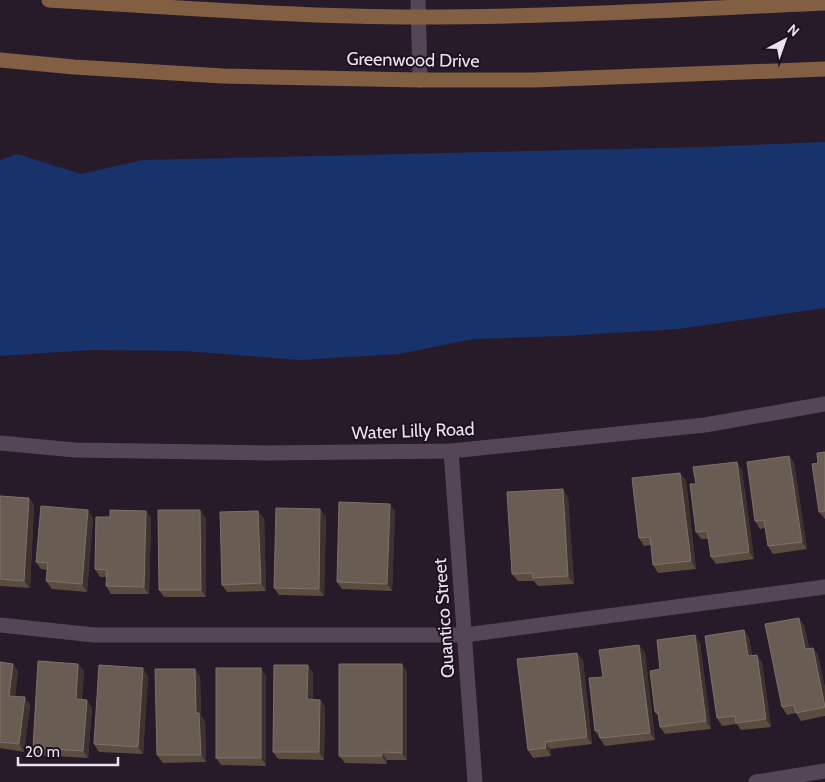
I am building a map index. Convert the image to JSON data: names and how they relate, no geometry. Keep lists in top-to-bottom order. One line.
{"streets":{"street":["Greenwood Drive","Water Lilly Road","Quantico Street"]},"crossings":[["Water Lilly Road","Quantico Street"]],"scale_bar":"20 m","north":"top right"}
